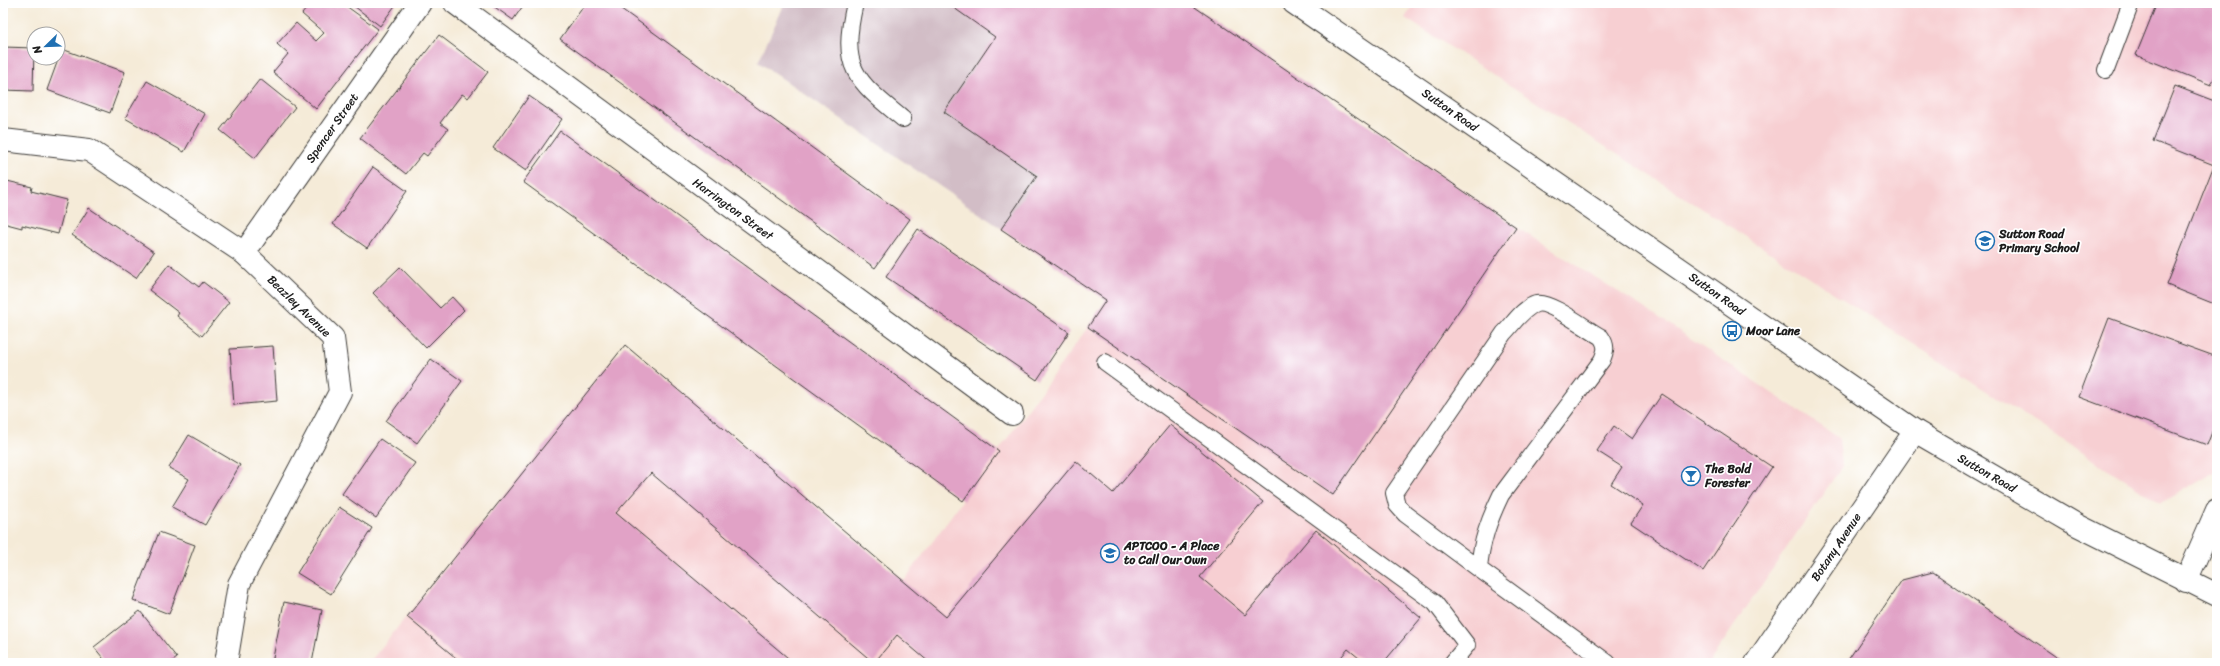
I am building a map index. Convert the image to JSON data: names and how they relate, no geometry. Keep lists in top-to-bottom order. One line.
{"streets":{"main road":["Sutton Road","Spencer Street","Harrington Street","Beazley Avenue","Botany Avenue"]},"crossings":[["Sutton Road","Botany Avenue"],["Spencer Street","Beazley Avenue"]],"places":{"school or university":["Sutton Road Primary School","APTCOO - A Place to Call Our Own"],"bus stop":["Moor Lane"],"bar":["The Bold Forester"]},"north":"bottom left"}
